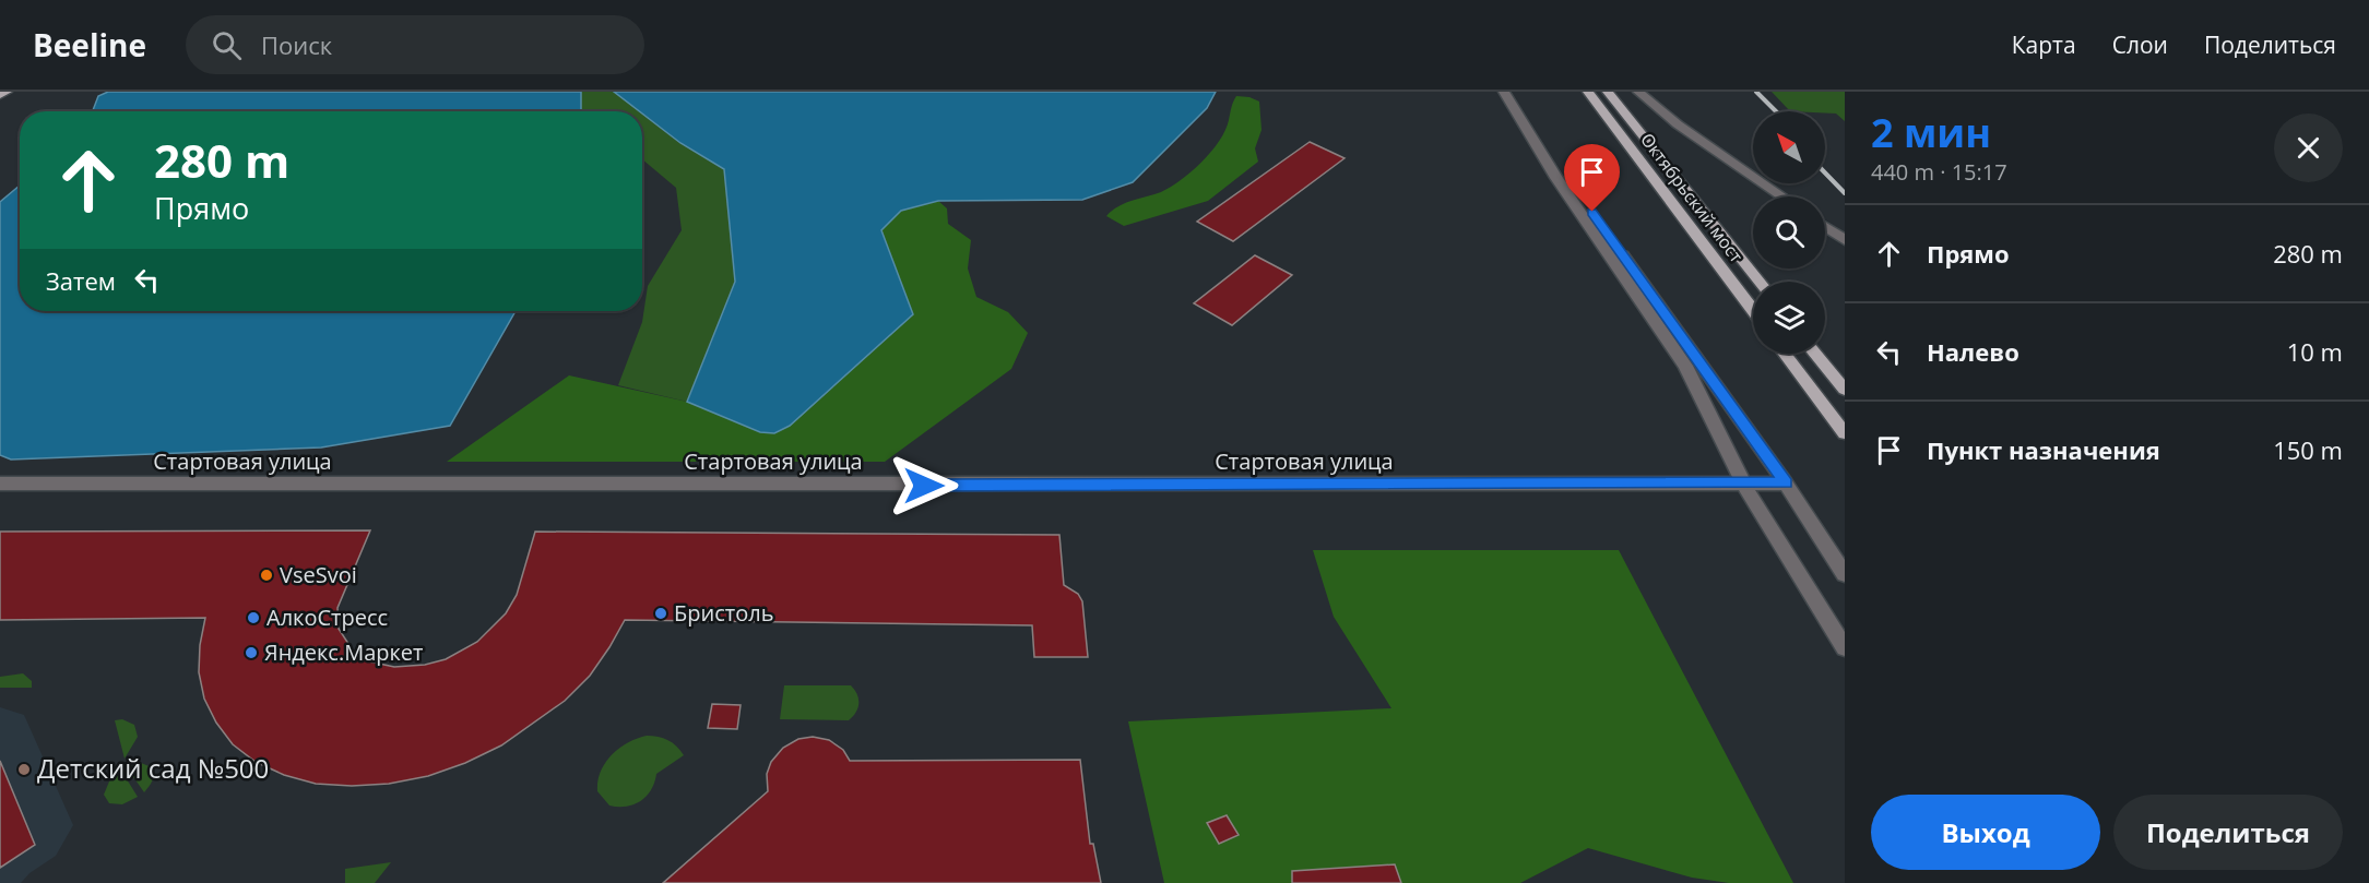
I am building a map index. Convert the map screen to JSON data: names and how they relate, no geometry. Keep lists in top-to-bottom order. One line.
{"streets":{"main road":["Октябрьский мост"],"street":["Стартовая улица"]},"places":["VseSvoi","Бристоль","АлкоСтресс","Яндекс.Маркет","Детский сад №500"],"north":"top left","page":{"header":"Beeline","search":"Поиск","nav":["Карта","Слои","Поделиться"],"heading":["2 мин","440 m · 15:17"],"turn":["280 m","Прямо"],"list":[{"name":"Прямо","value":"280 m"},{"name":"Налево","value":"10 m"},{"name":"Пункт назначения","value":"150 m"}],"then":"Затем","buttons":["Выход","Поделиться"]}}
